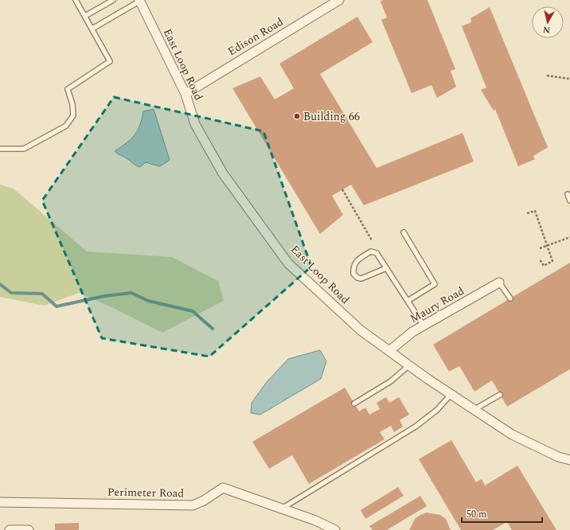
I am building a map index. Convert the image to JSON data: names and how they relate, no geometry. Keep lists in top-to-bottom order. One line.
{"streets":{"street":["Edison Road","East Loop Road","Maury Road","Perimeter Road"]},"crossings":[["Edison Road","East Loop Road"],["East Loop Road","Maury Road"]],"places":["Building 66"],"scale_bar":"50 m","north":"bottom"}
